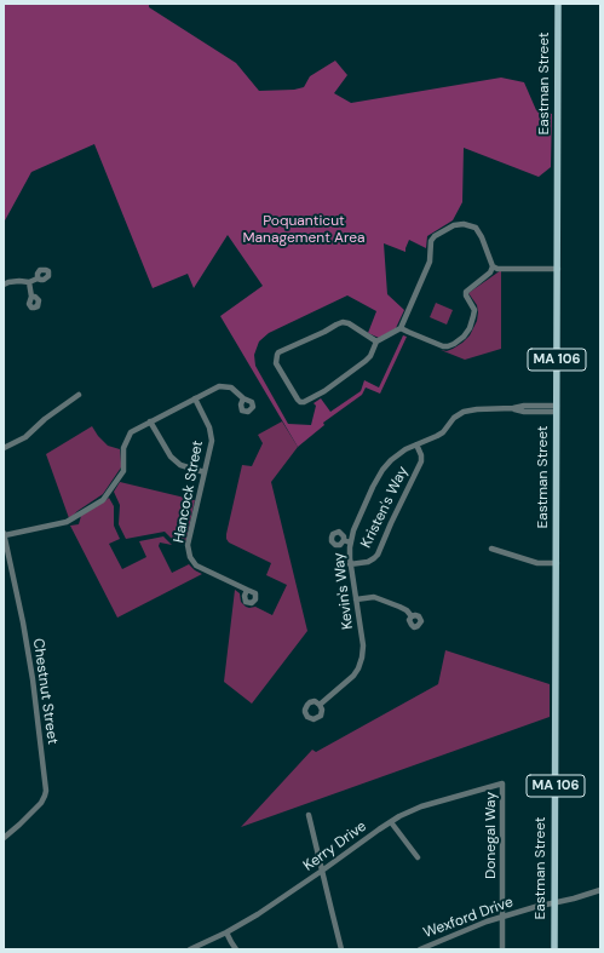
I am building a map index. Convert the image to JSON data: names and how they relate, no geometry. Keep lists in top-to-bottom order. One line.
{"streets":{"main road":["Eastman Street","MA 106"],"street":["Hancock Street","Kristen's Way","Kevin's Way","Chestnut Street","Donegal Way","Kerry Drive","Wexford Drive"]},"crossings":[["Eastman Street","Kevin's Way"],["Eastman Street","Wexford Drive"],["Kristen's Way","Kevin's Way"],["Donegal Way","Kerry Drive"],["Donegal Way","Wexford Drive"]],"parks":["Poquanticut Management Area"]}
